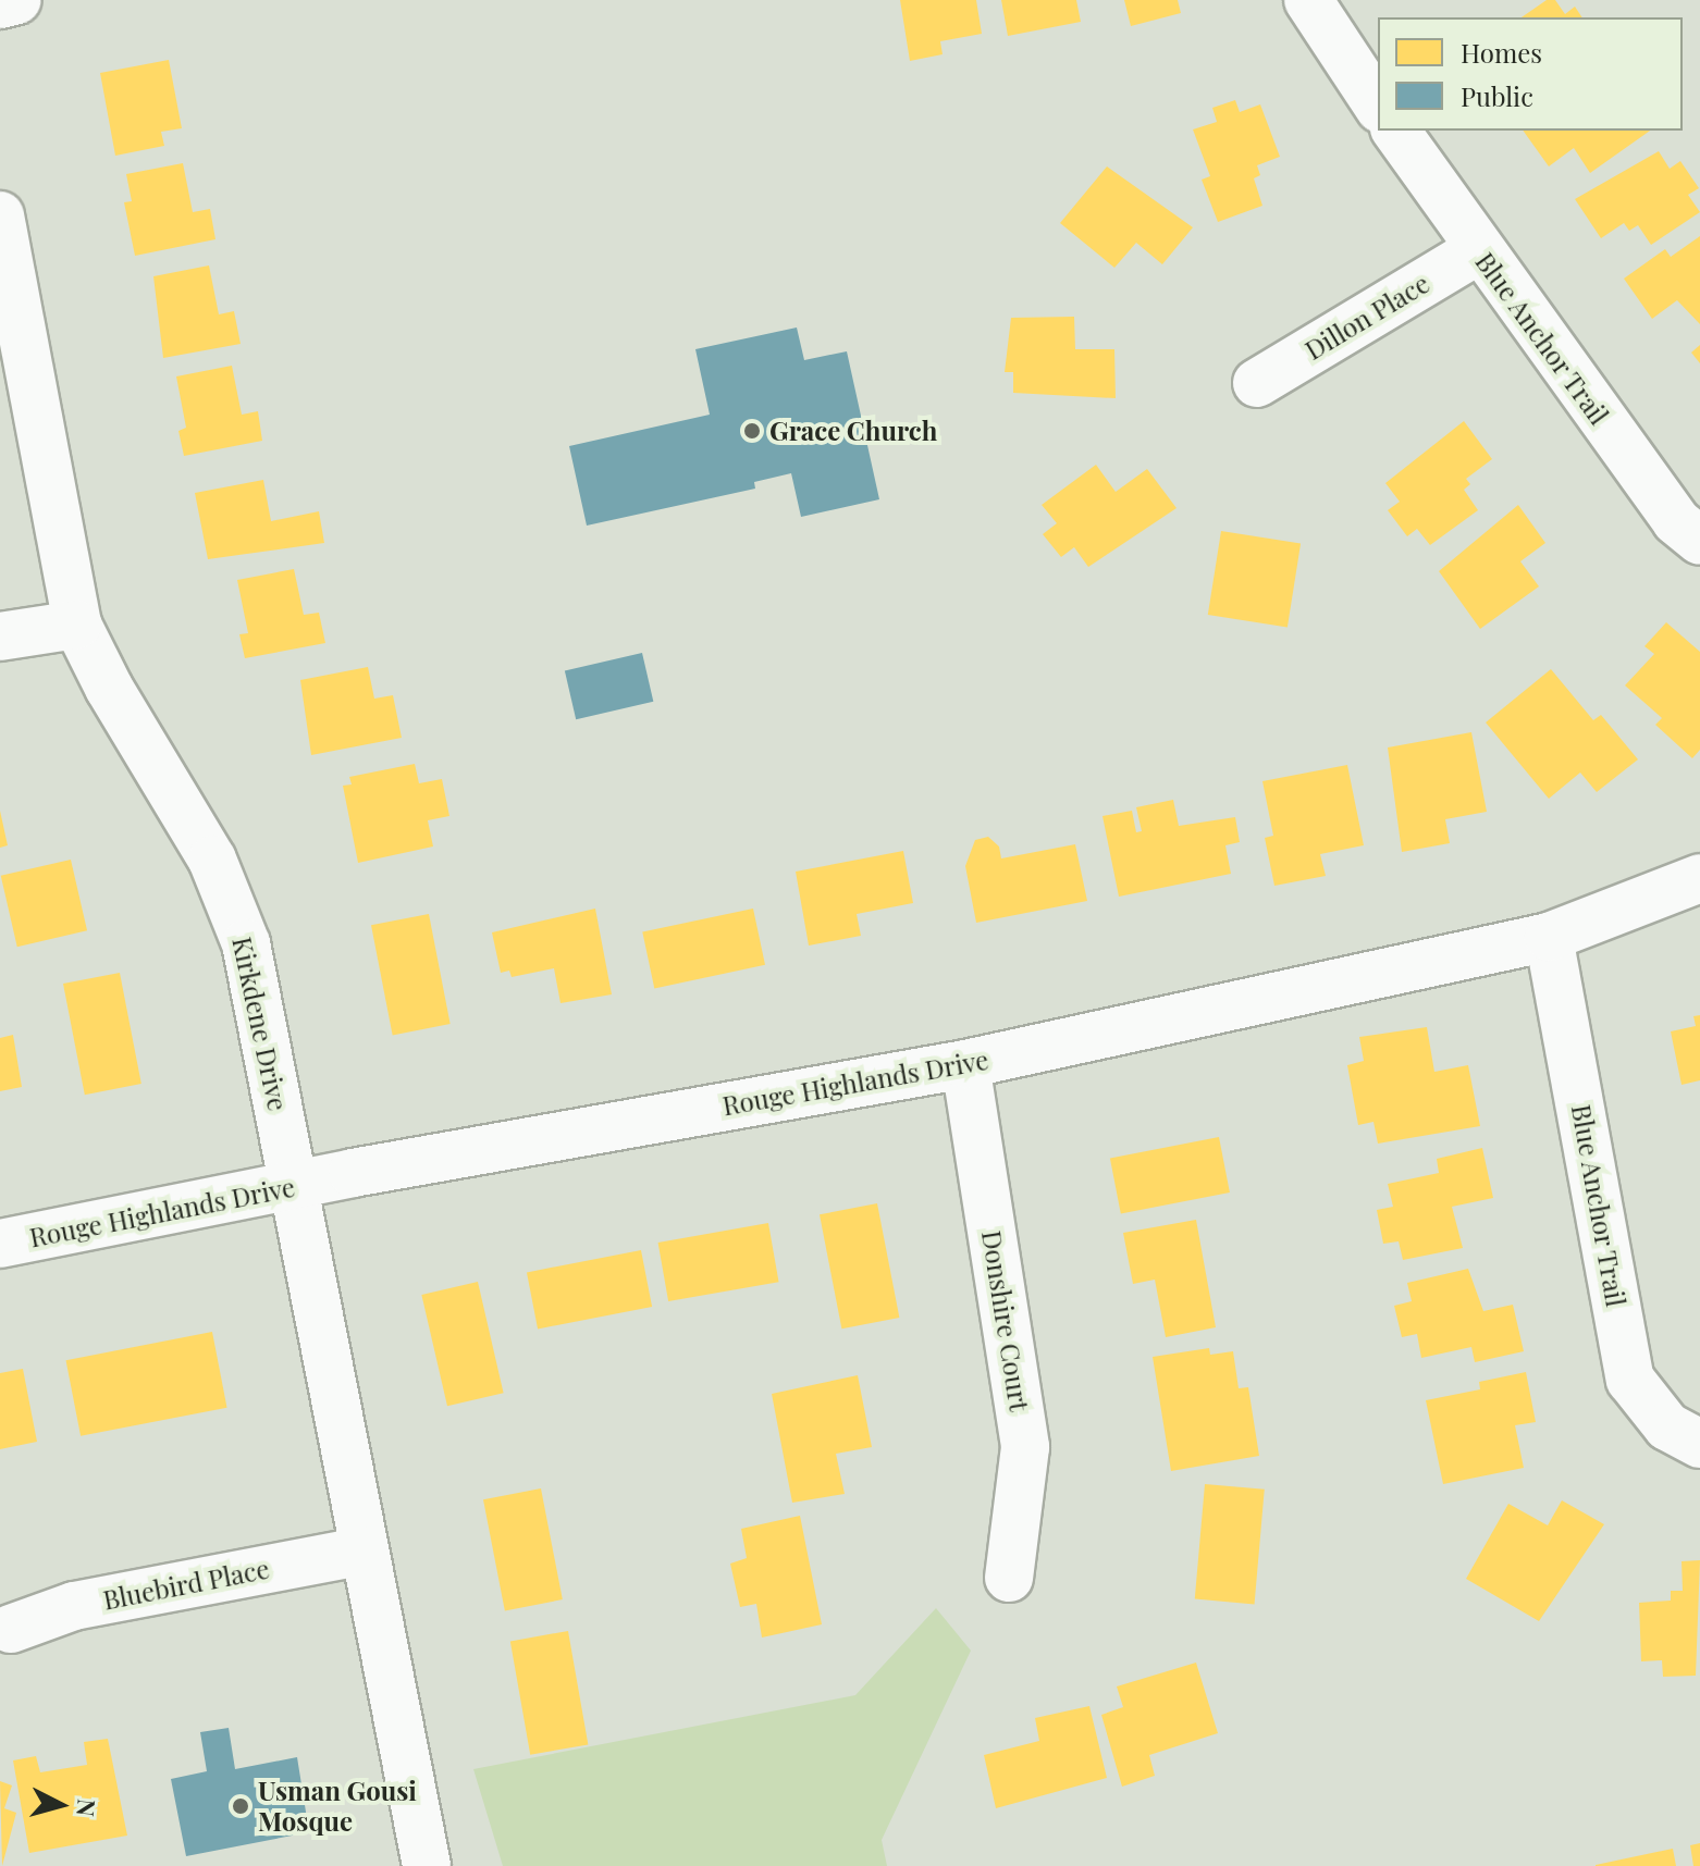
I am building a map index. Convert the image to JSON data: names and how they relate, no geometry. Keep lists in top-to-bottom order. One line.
{"streets":{"street":["Dillon Place","Blue Anchor Trail","Kirkdene Drive","Rouge Highlands Drive","Donshire Court","Bluebird Place"]},"crossings":[["Dillon Place","Blue Anchor Trail"],["Blue Anchor Trail","Rouge Highlands Drive"],["Kirkdene Drive","Rouge Highlands Drive"],["Kirkdene Drive","Bluebird Place"],["Rouge Highlands Drive","Donshire Court"]],"places":["Grace Church","Usman Gousi Mosque"],"legend":["Homes","Public"],"north":"right"}
